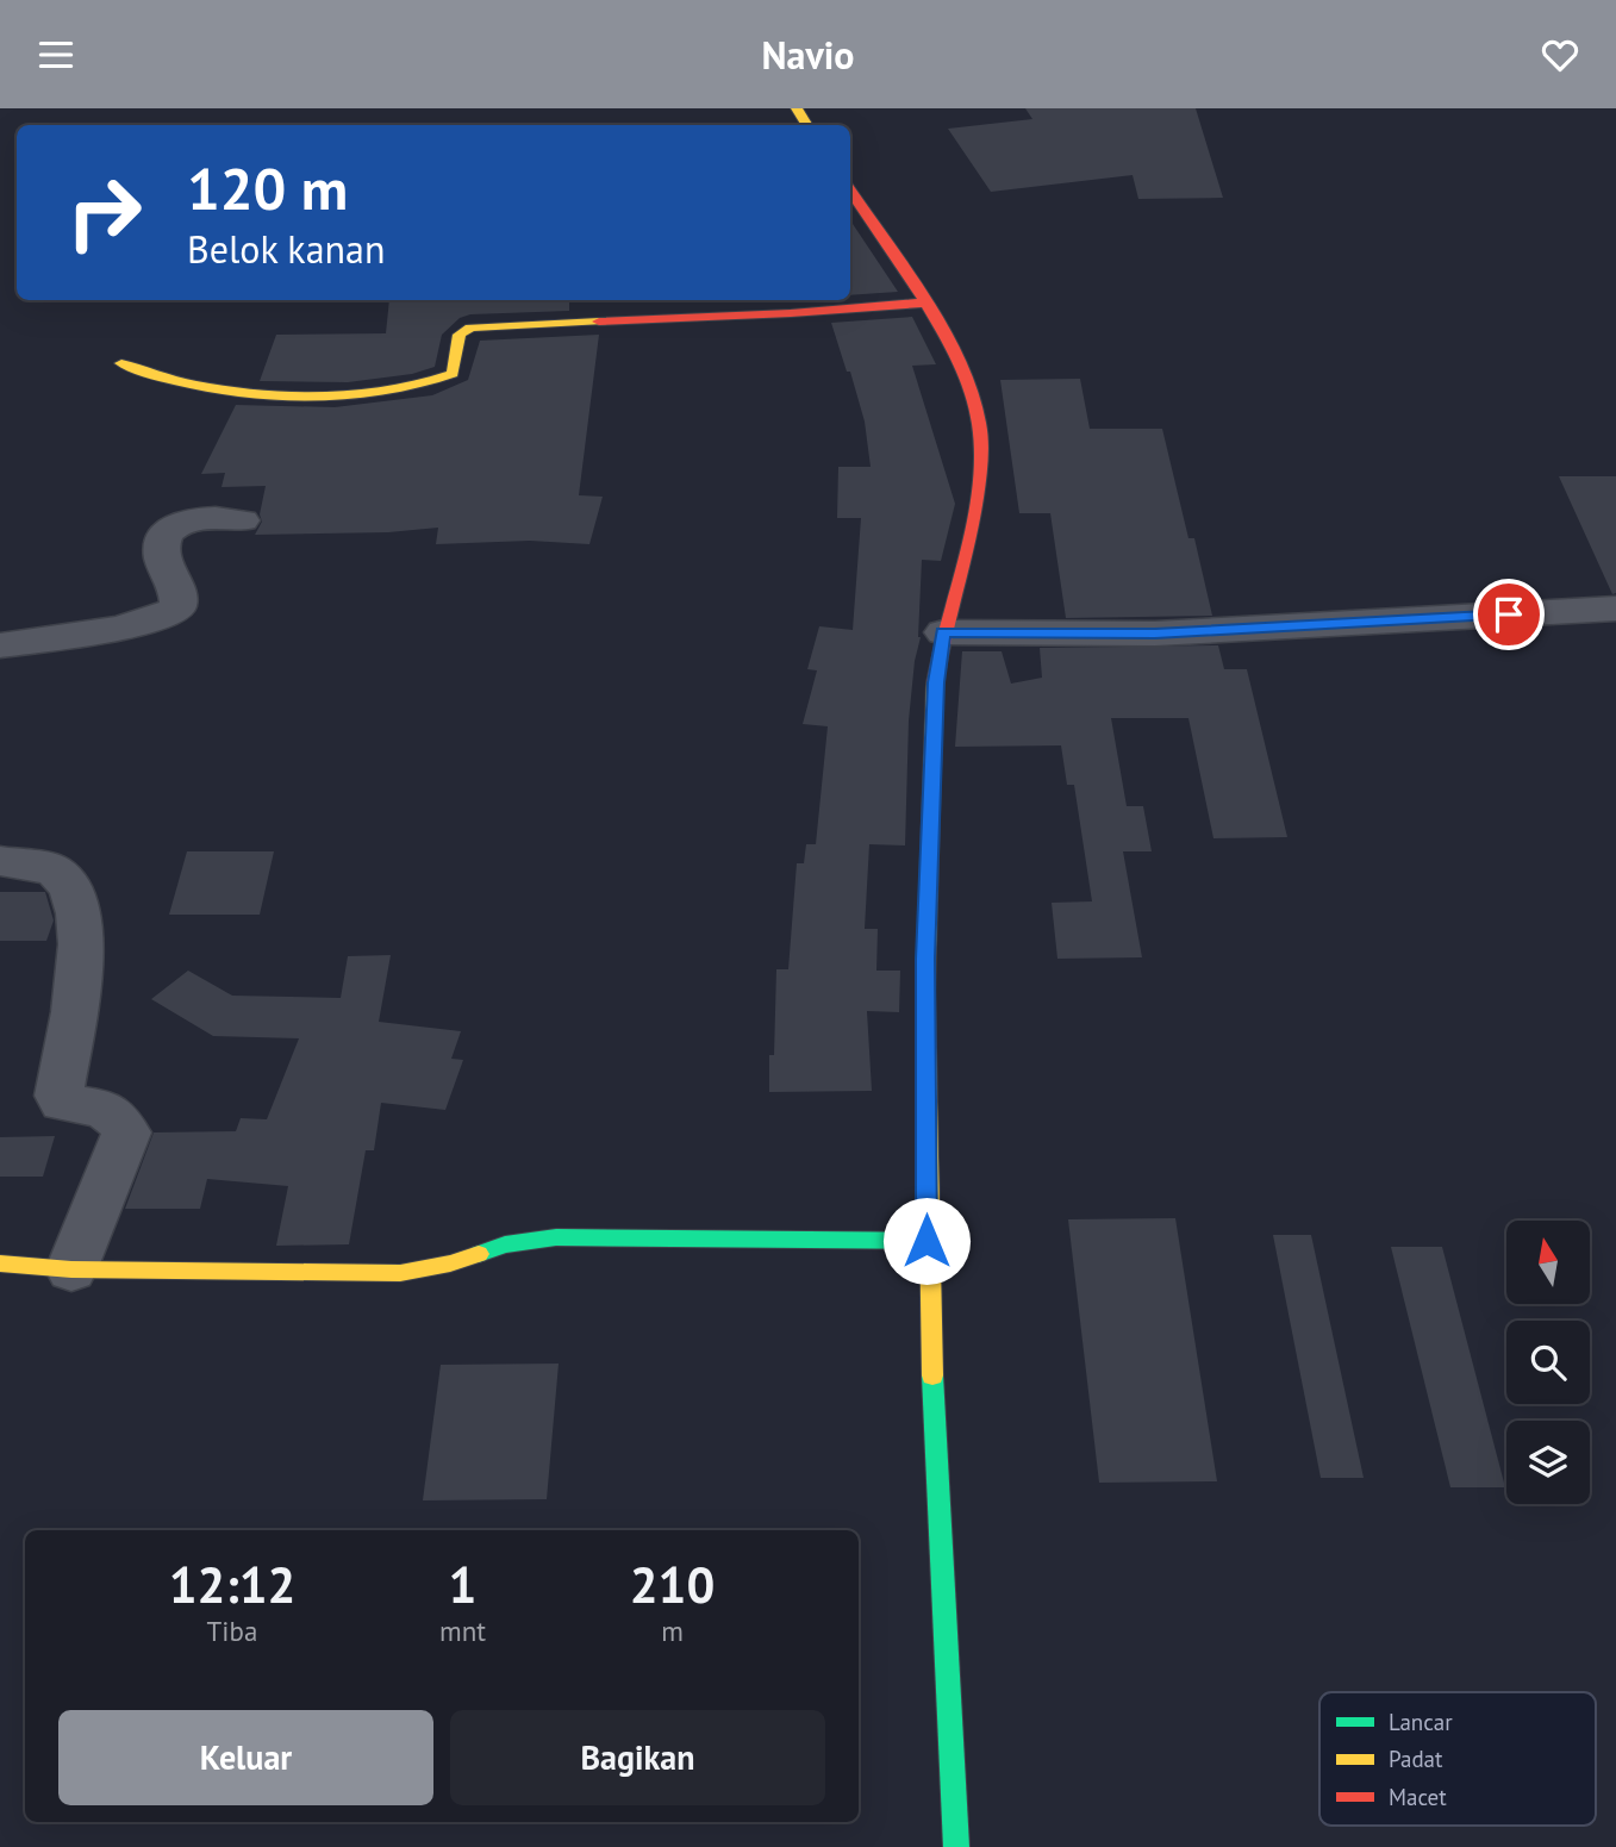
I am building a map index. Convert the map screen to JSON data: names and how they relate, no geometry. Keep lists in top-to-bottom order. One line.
{"legend":["Lancar","Padat","Macet"],"north":"top","page":{"header":"Navio","turn":["120 m","Belok kanan"],"eta":["12:12","Tiba","1","mnt","210","m"],"buttons":["Keluar","Bagikan"]}}
